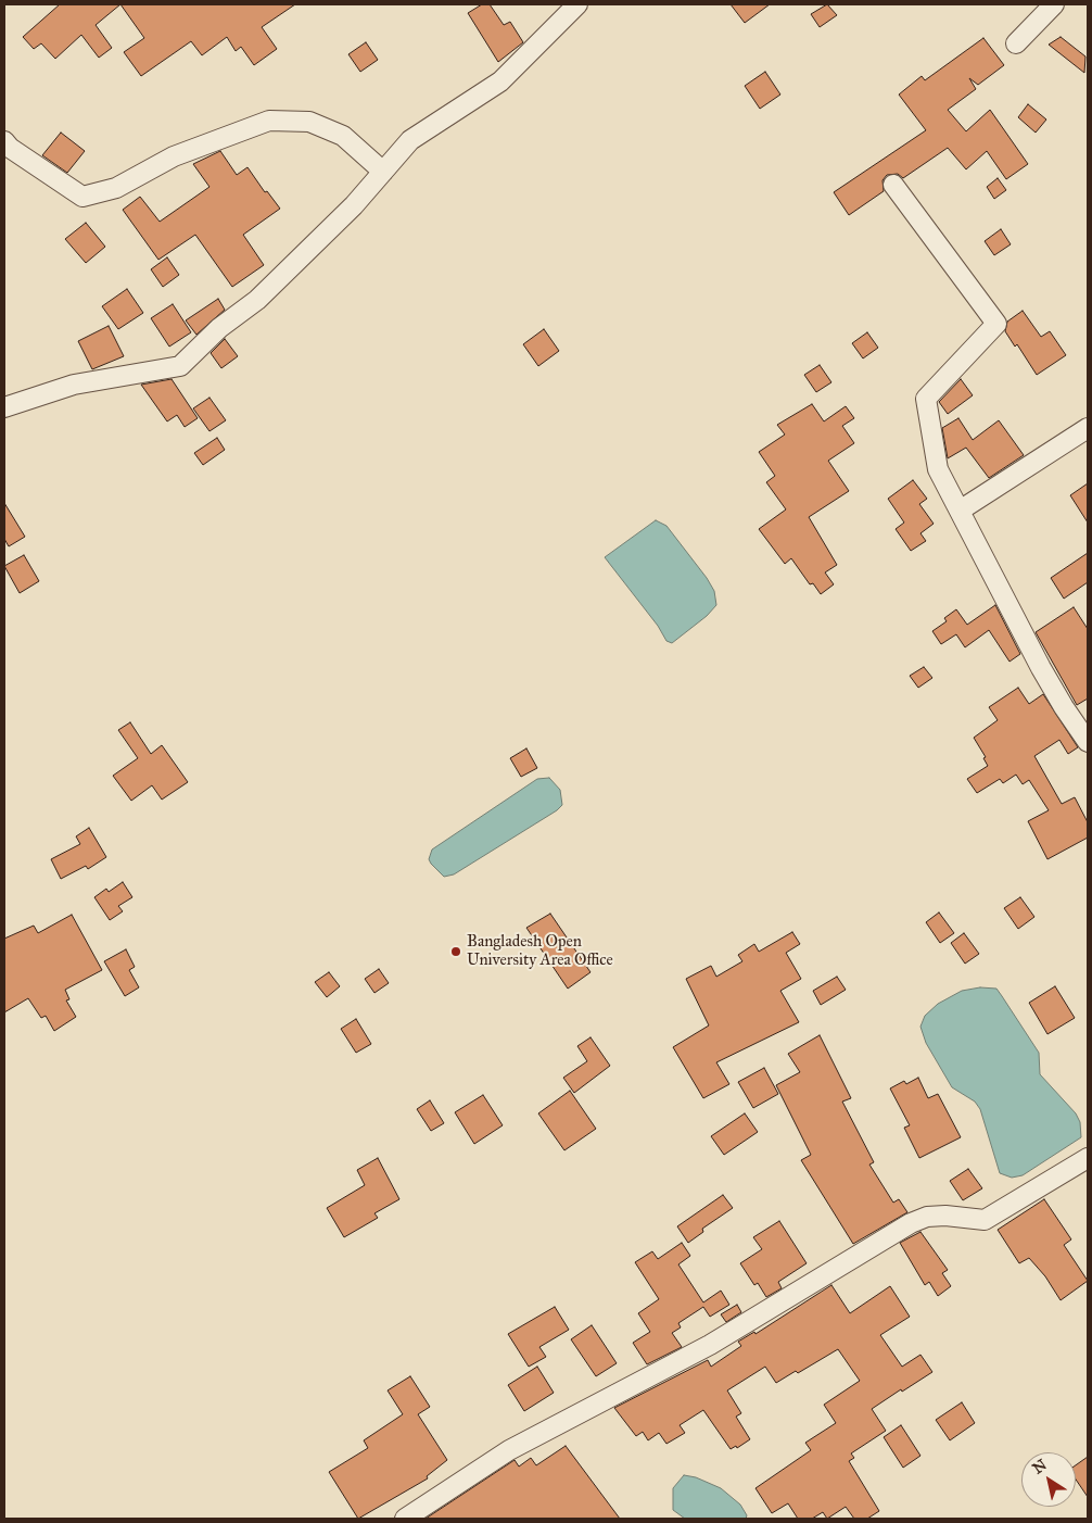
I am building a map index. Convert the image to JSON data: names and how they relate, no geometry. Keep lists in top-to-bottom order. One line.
{"places":["Bangladesh Open University Area Office"],"north":"top left"}
